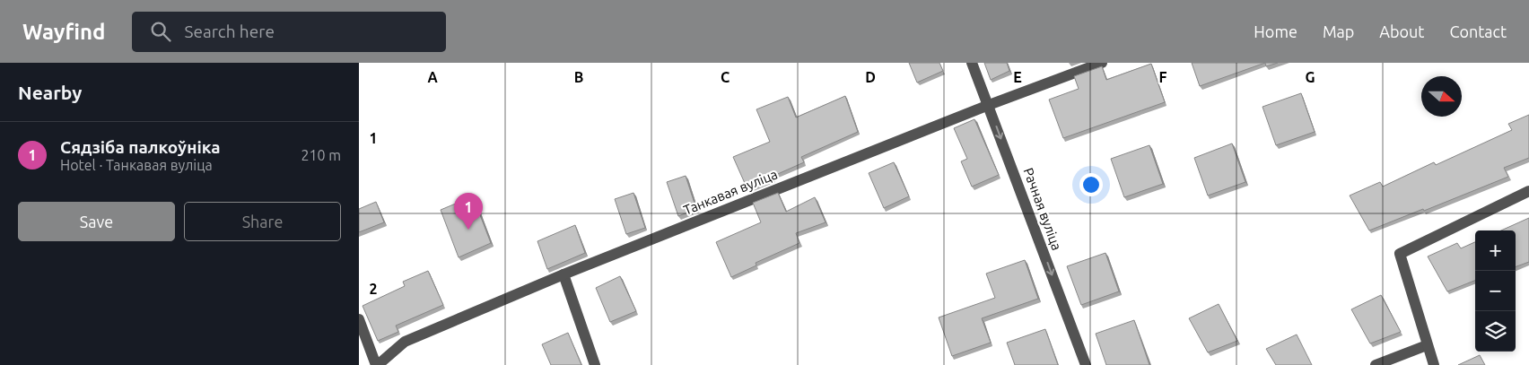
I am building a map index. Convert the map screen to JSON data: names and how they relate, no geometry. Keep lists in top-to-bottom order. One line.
{"streets":{"street":["Танкавая вуліца","Рачная вуліца"]},"crossings":[["Танкавая вуліца","Рачная вуліца"]],"one_way":["Рачная вуліца"],"north":"right","page":{"header":"Wayfind","search":"Search here","nav":["Home","Map","About","Contact"],"heading":"Nearby","list":[{"mark":"1","name":"Сядзіба палкоўніка","note":"Hotel · Танкавая вуліца","value":"210 m"}],"buttons":["Save","Share"],"pins":"1","map_buttons":["+","−"]},"grid":{"columns":["A","B","C","D","E","F","G"],"rows":["1","2"]}}
